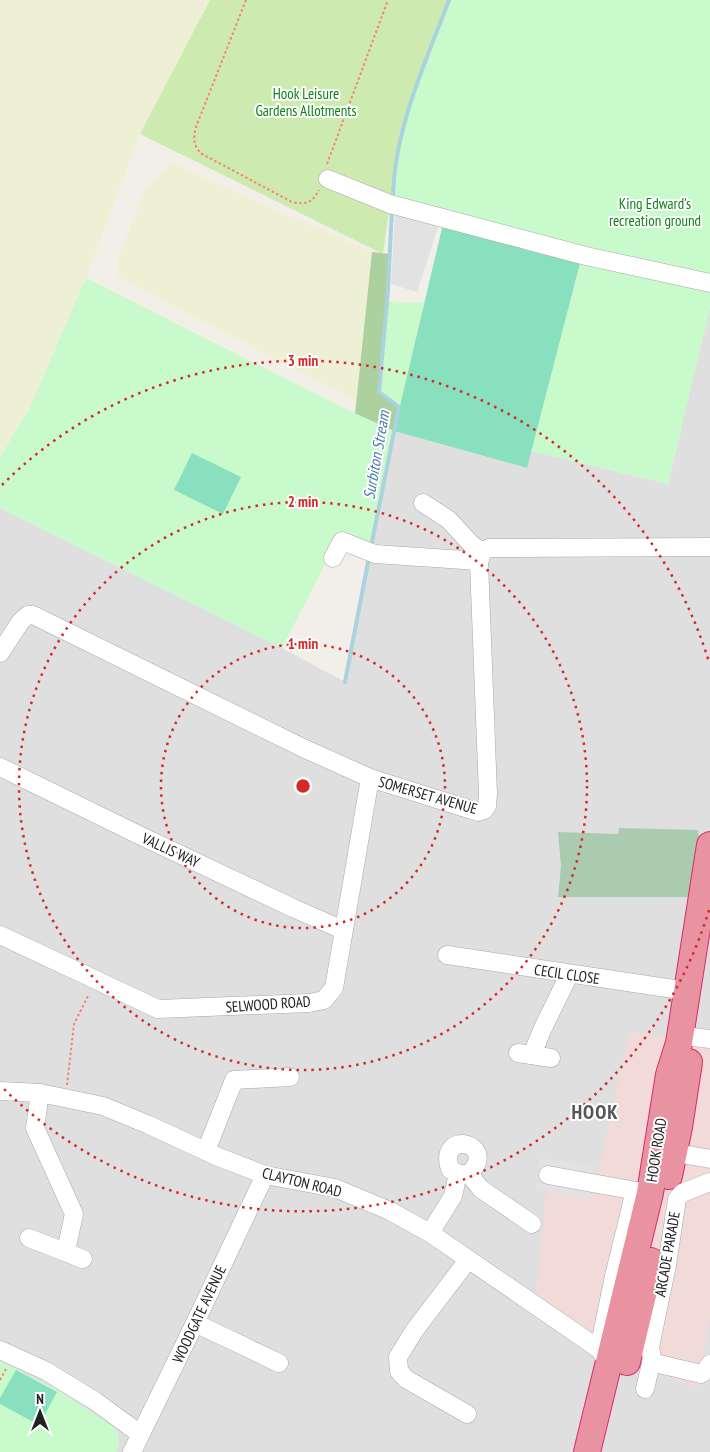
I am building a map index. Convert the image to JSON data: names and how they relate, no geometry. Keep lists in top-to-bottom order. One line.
{"streets":{"highway":["HOOK ROAD"],"street":["SOMERSET AVENUE","VALLIS WAY","CECIL CLOSE","SELWOOD ROAD","CLAYTON ROAD","ARCADE PARADE","WOODGATE AVENUE"]},"crossings":[["SOMERSET AVENUE","SELWOOD ROAD"],["VALLIS WAY","SELWOOD ROAD"],["CECIL CLOSE","HOOK ROAD"],["HOOK ROAD","CLAYTON ROAD"],["HOOK ROAD","ARCADE PARADE"],["CLAYTON ROAD","WOODGATE AVENUE"]],"districts":["HOOK"],"water":["Surbiton Stream"],"parks":["Hook Leisure Gardens Allotments","King Edward's recreation ground"],"north":"top","rings":["3 min","2 min","1 min"]}
